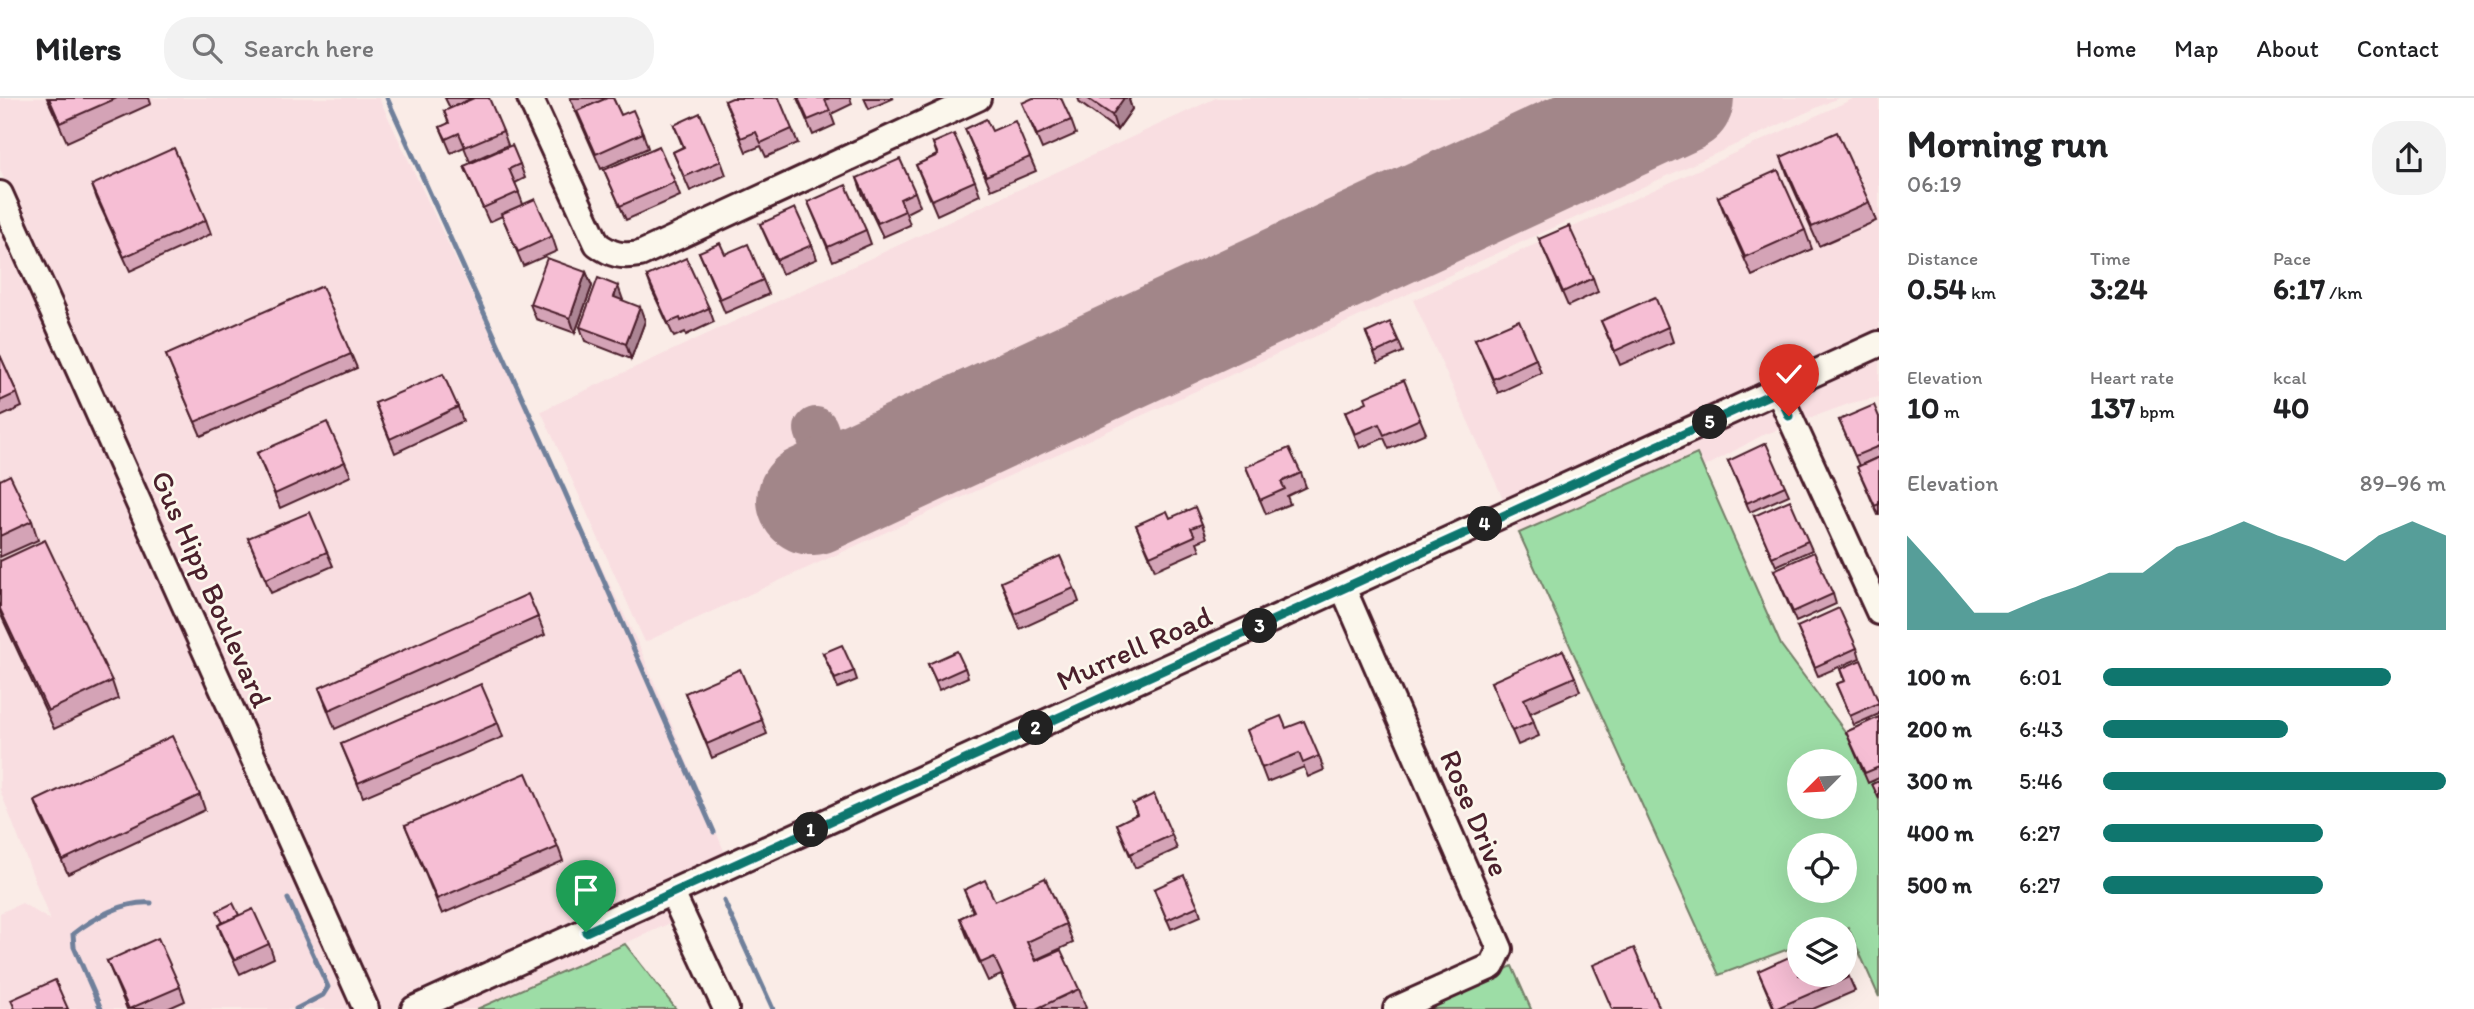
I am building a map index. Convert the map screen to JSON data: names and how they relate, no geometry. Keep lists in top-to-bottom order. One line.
{"streets":{"street":["Gus Hipp Boulevard","Murrell Road","Rose Drive"]},"crossings":[["Murrell Road","Rose Drive"]],"north":"bottom left","page":{"header":"Milers","search":"Search here","nav":["Home","Map","About","Contact"],"heading":["Morning run","06:19"],"stats":[["Distance","0.54 km"],["Time","3:24"],["Pace","6:17 /km"],["Elevation","10 m"],["Heart rate","137 bpm"],["kcal","40"]],"pins":["5","4","3","2","1"],"chart":["Elevation","89–96 m"],"list":[{"name":"100 m","note":"6:01"},{"name":"200 m","note":"6:43"},{"name":"300 m","note":"5:46"},{"name":"400 m","note":"6:27"},{"name":"500 m","note":"6:27"}]}}
